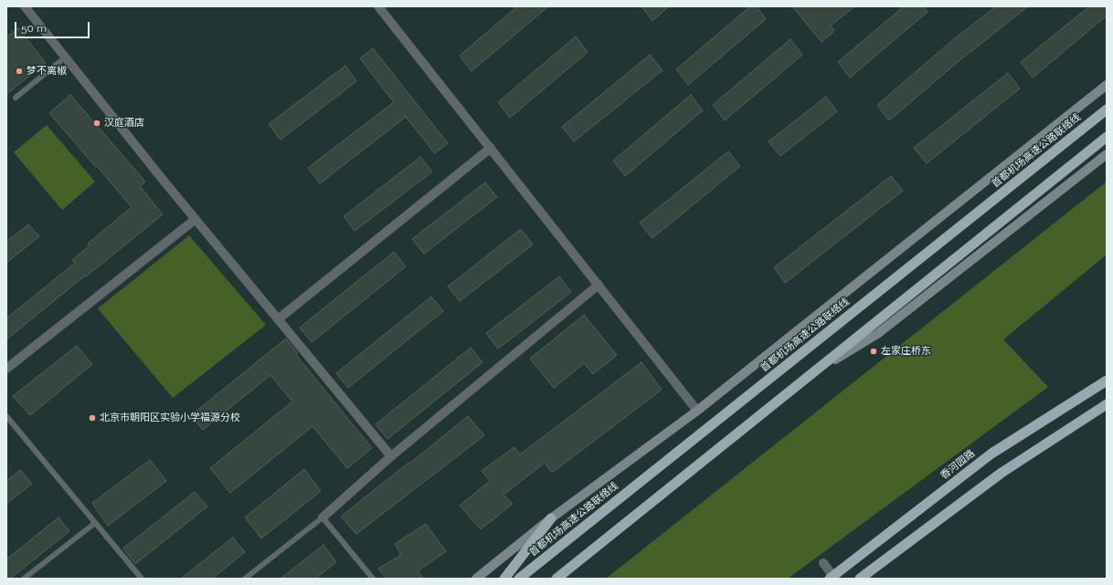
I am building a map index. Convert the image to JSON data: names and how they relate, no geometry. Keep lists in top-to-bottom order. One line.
{"streets":{"highway":["首都机场高速公路联络线","香河园路"]},"places":["梦不离椒","汉庭酒店","左家庄桥东","北京市朝阳区实验小学福源分校"],"scale_bar":"50 m"}
